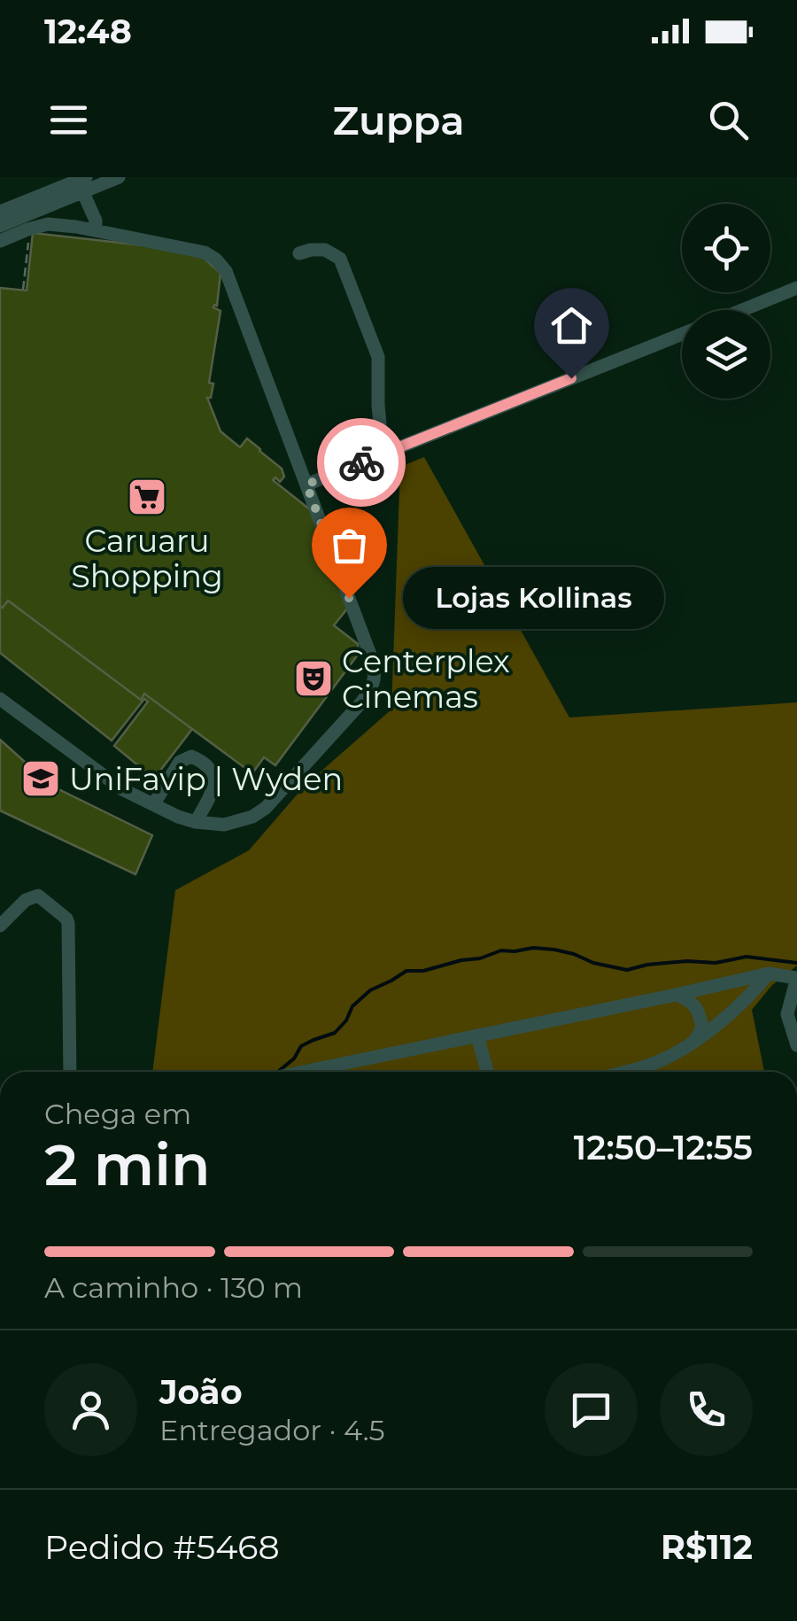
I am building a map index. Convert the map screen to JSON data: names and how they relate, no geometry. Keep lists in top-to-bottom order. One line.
{"places":{"supermarket":["Caruaru Shopping"],"other":["Lojas Kollinas"],"theatre":["Centerplex Cinemas"],"school or university":["UniFavip | Wyden"]},"page":{"status":"12:48","header":"Zuppa","bubble":"Lojas Kollinas","heading":["2 min","Chega em","12:50–12:55"],"panel":["João","Entregador · 4.5","Pedido #5468","R$112"],"bar":"A caminho · 130 m"}}
